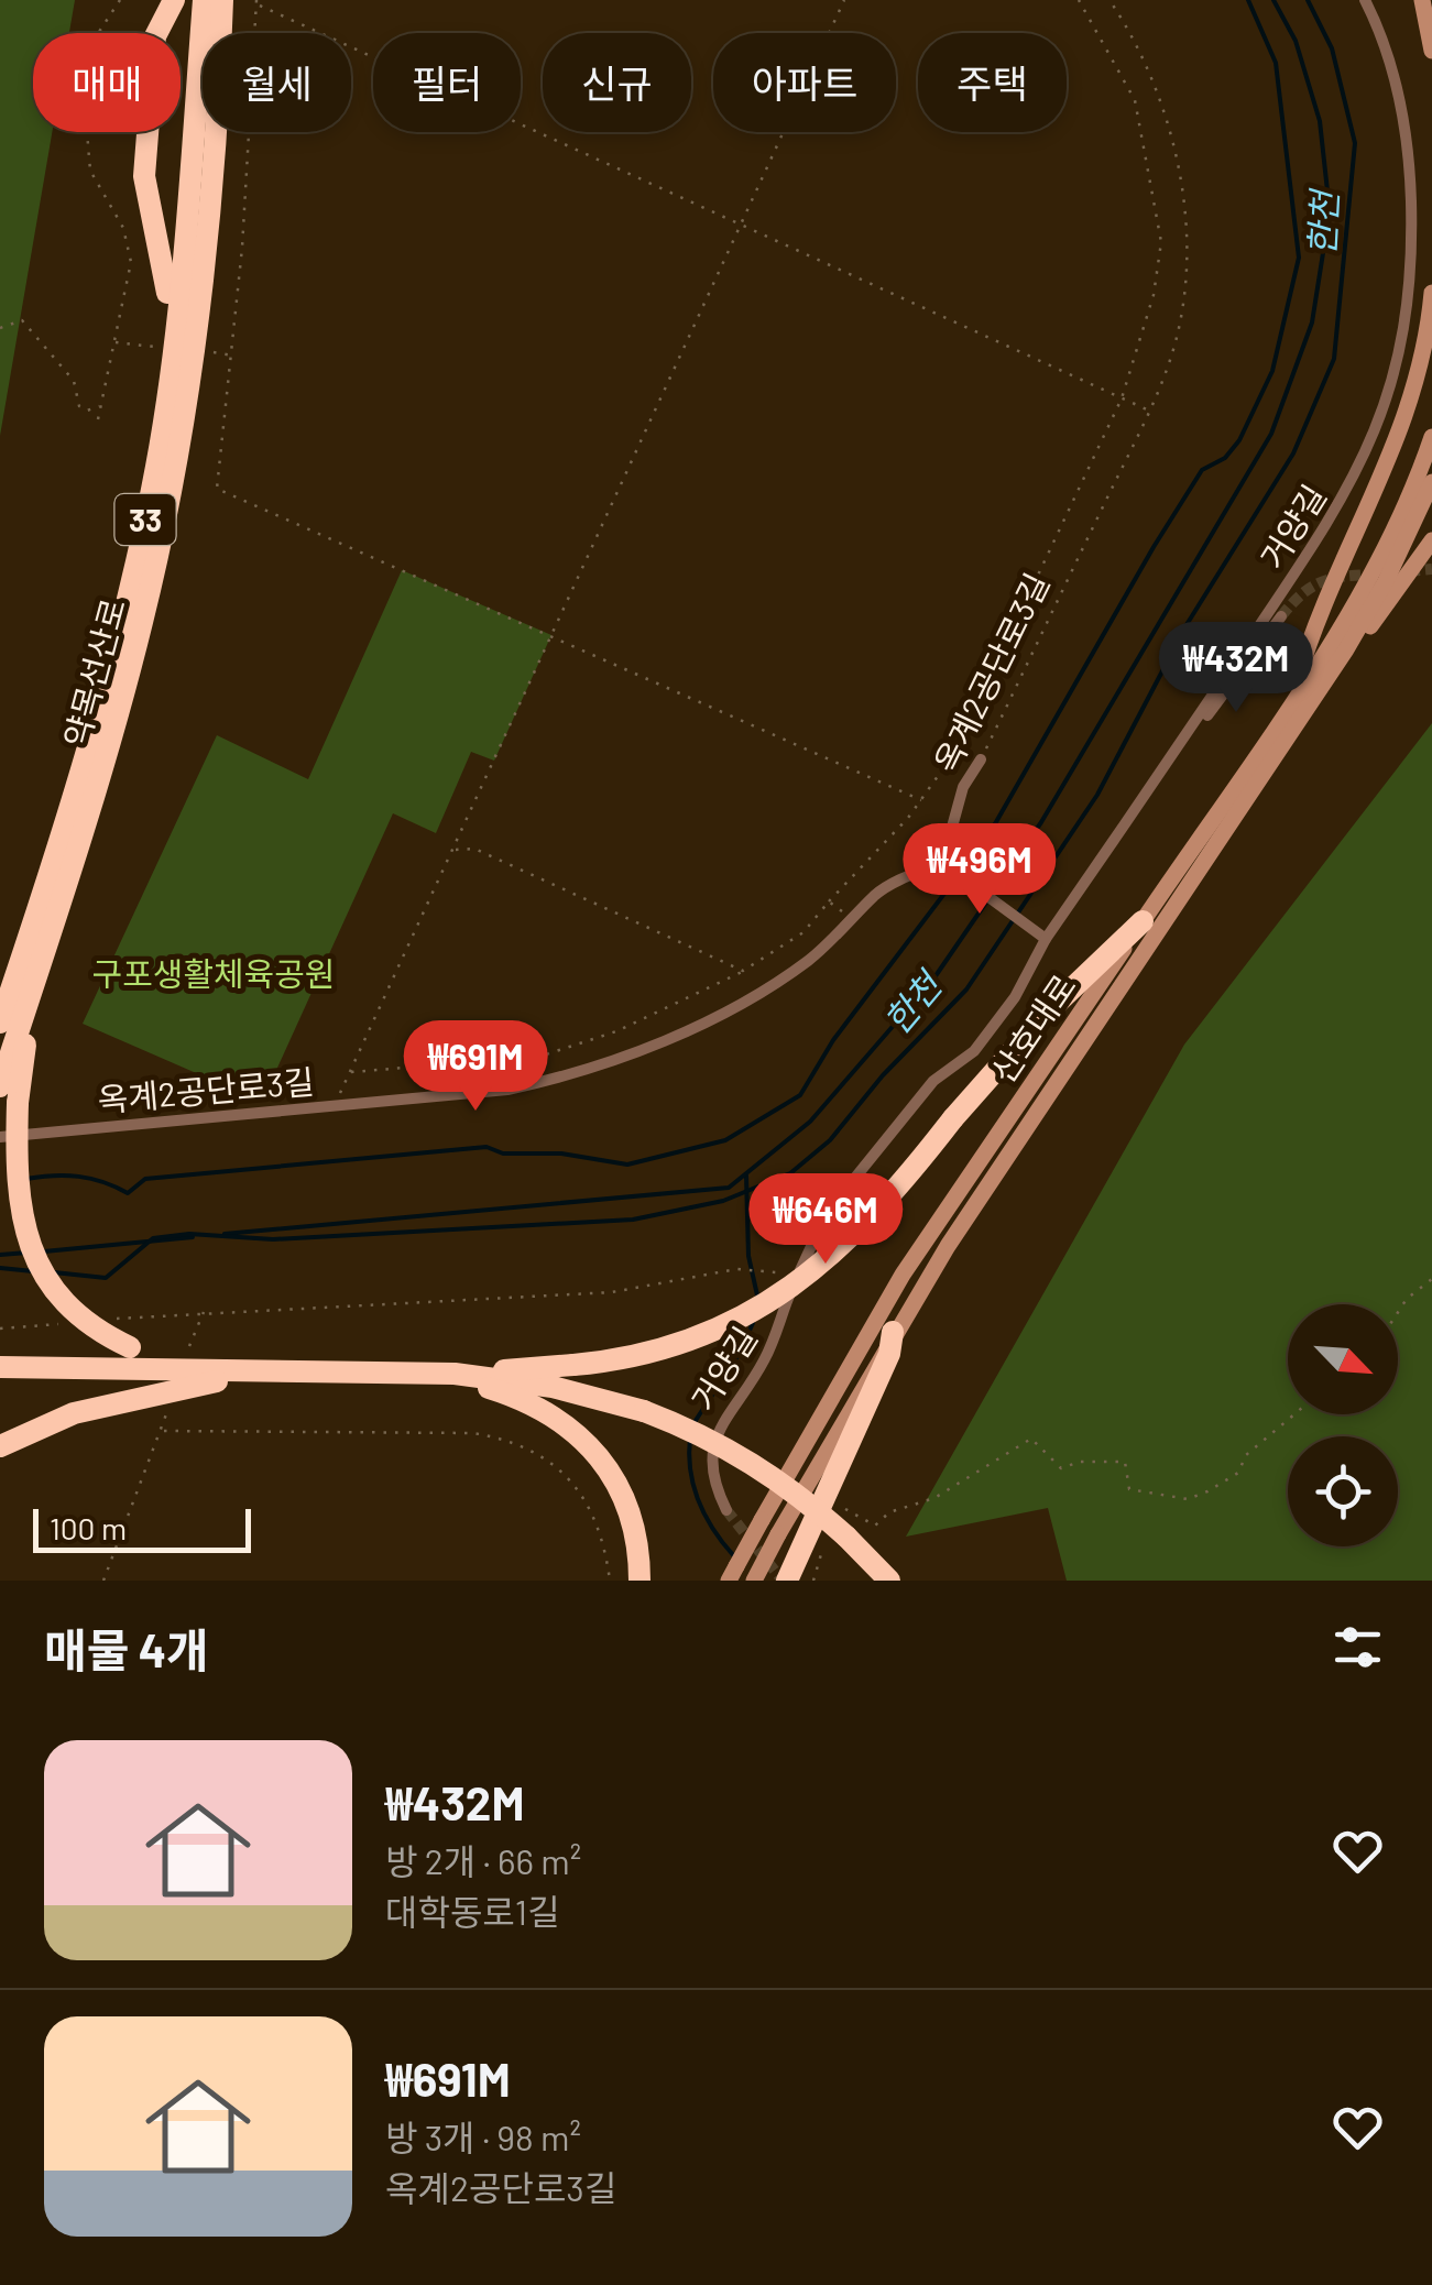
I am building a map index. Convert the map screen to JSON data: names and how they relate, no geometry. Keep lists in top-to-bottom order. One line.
{"streets":{"highway":["33","약목선산로"],"street":["거양길","옥계2공단로3길","산호대로"]},"water":["한천"],"parks":["구포생활체육공원"],"scale_bar":"100 m","north":"bottom right","page":{"chip":["매매","월세","필터","신규","아파트","주택"],"price":["₩432M","₩496M","₩691M","₩646M"],"scale":"100 m","heading":"매물 4개","list":[{"name":"₩432M","note":"방 2개 · 66 m² · 대학동로1길"},{"name":"₩691M","note":"방 3개 · 98 m² · 옥계2공단로3길"}]}}
